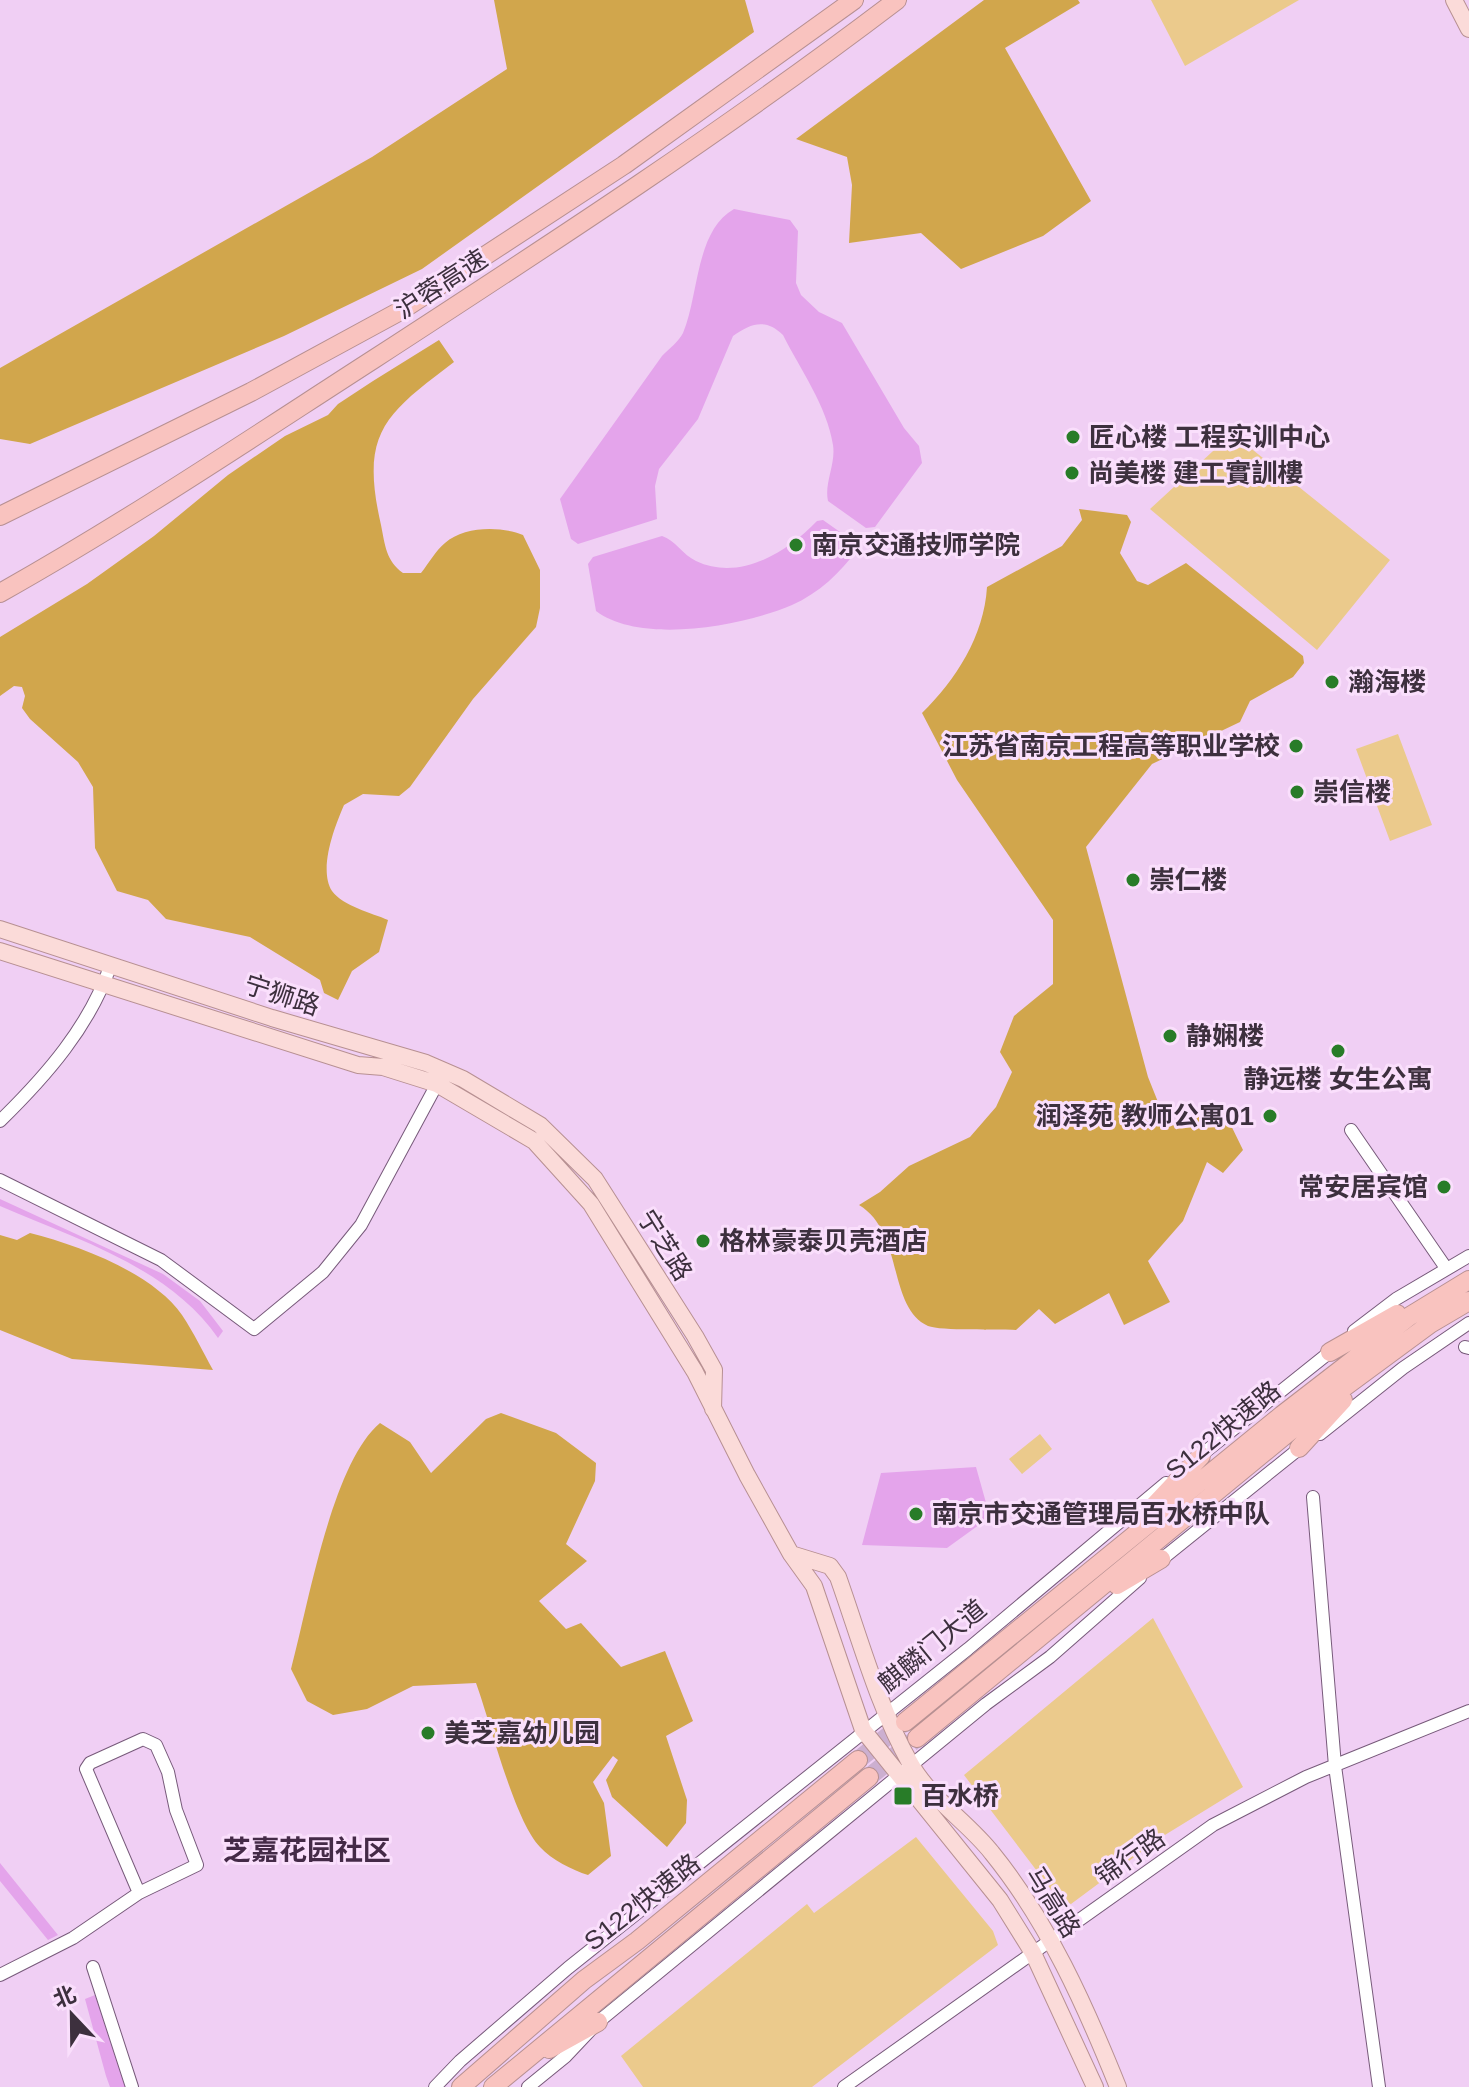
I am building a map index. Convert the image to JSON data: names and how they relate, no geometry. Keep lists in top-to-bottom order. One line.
{"streets":{"highway":["沪蓉高速","S122快速路"],"main road":["宁狮路","宁芝路","马高路"],"street":["麒麟门大道","锦行路"]},"crossings":[["宁狮路","宁芝路"],["宁芝路","麒麟门大道"],["宁芝路","马高路"],["锦行路","马高路"]],"districts":["芝嘉花园社区"],"places":{"other":["匠心楼 工程实训中心","尚美楼 建工實訓樓","南京交通技师学院","瀚海楼","江苏省南京工程高等职业学校","崇信楼","崇仁楼","静娴楼","静远楼 女生公寓","润泽苑 教师公寓01","常安居宾馆","格林豪泰贝壳酒店","南京市交通管理局百水桥中队","美芝嘉幼儿园"],"transit":["百水桥"]},"north":"top"}
